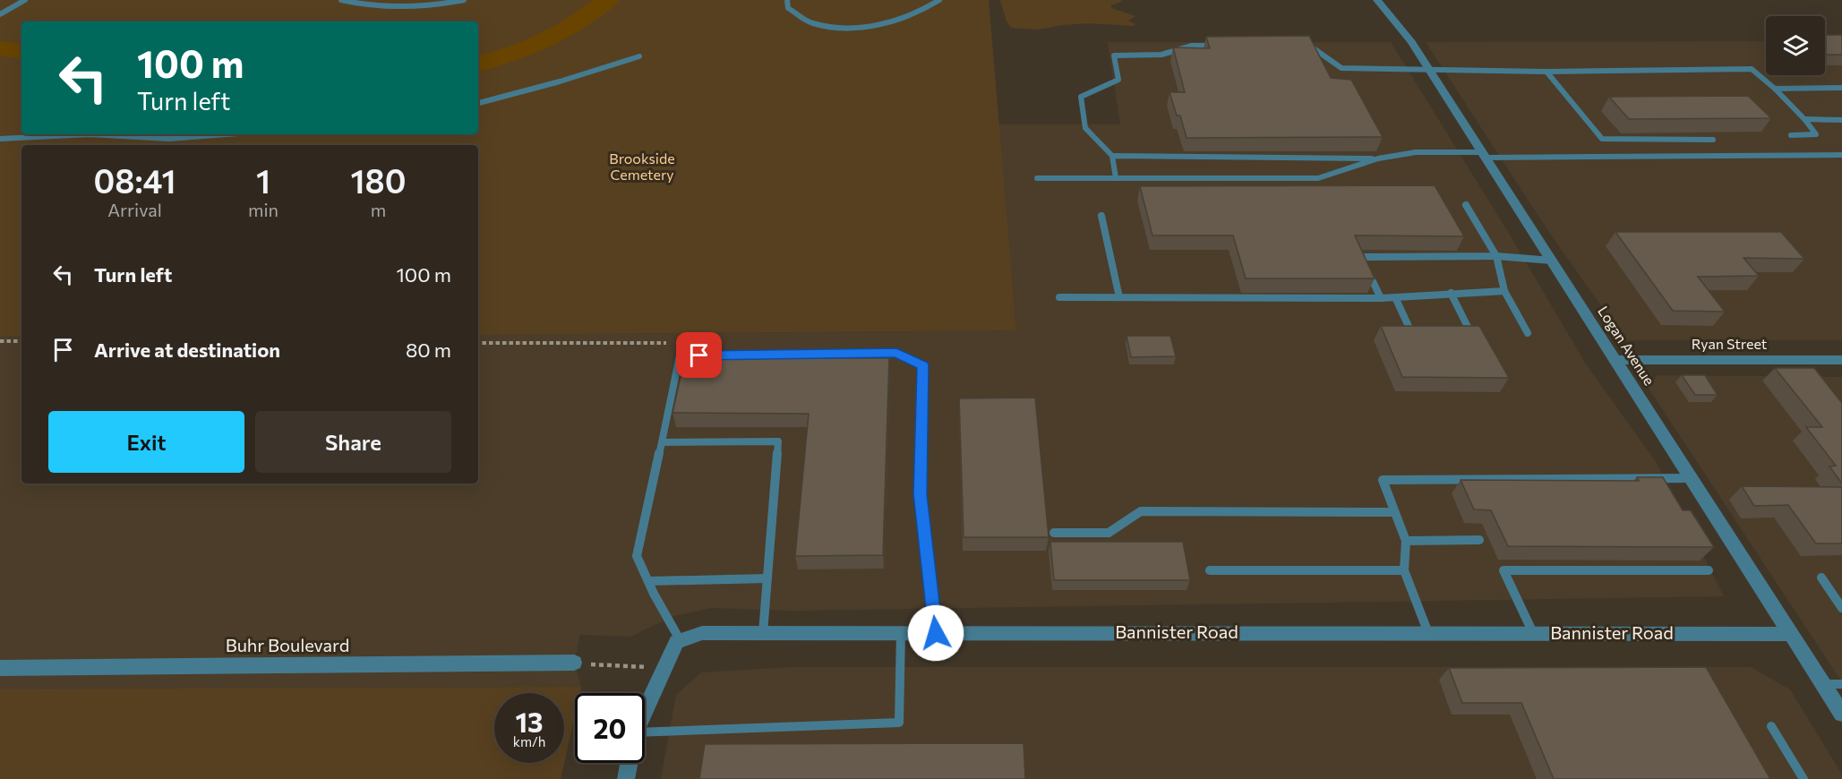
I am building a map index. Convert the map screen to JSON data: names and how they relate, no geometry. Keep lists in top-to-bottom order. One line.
{"streets":{"street":["Ryan Street","Logan Avenue","Bannister Road","Buhr Boulevard"]},"crossings":[["Ryan Street","Logan Avenue"],["Logan Avenue","Bannister Road"]],"parks":["Brookside Cemetery"],"page":{"turn":["100 m","Turn left"],"eta":["08:41","Arrival","1","min","180","m"],"list":[{"name":"Turn left","value":"100 m"},{"name":"Arrive at destination","value":"80 m"}],"buttons":["Exit","Share"],"speed":"13 km/h","limit":"20"}}
